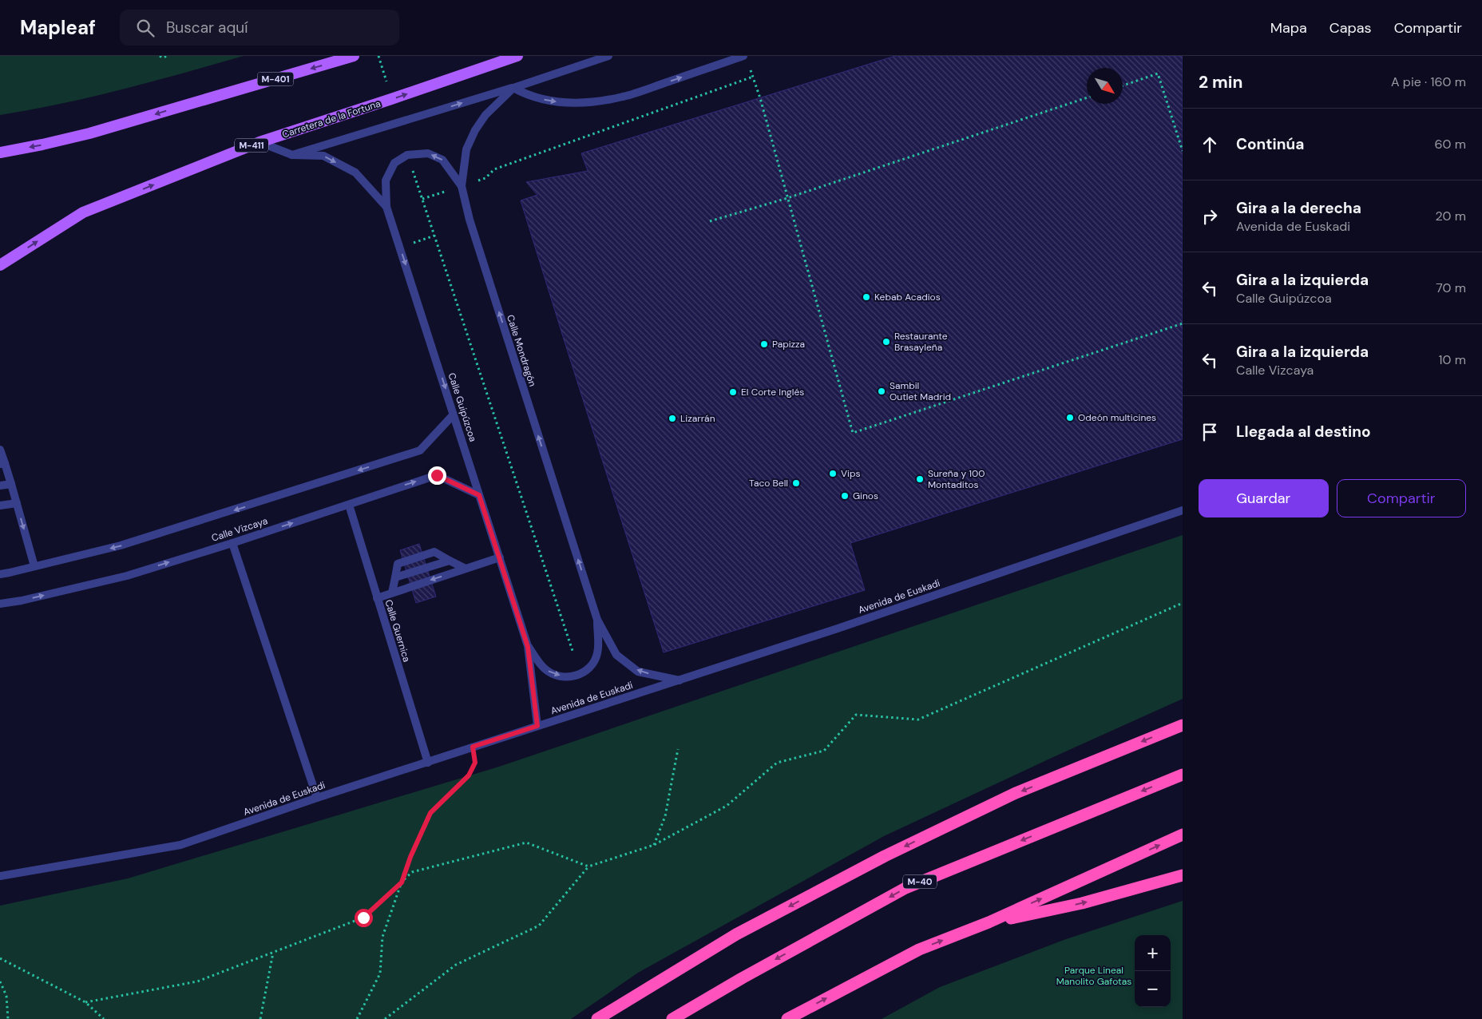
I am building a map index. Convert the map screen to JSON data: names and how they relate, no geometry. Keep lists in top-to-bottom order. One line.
{"streets":{"highway":["M-40"],"main road":["M-401","Carretera de la Fortuna","M-411"],"street":["Calle Mondragón","Calle Guipúzcoa","Calle Vizcaya","Avenida de Euskadi","Calle Guernica"]},"crossings":[["Carretera de la Fortuna","Calle Guipúzcoa"],["Calle Mondragón","Avenida de Euskadi"],["Calle Guipúzcoa","Calle Vizcaya"],["Calle Guipúzcoa","Avenida de Euskadi"],["Calle Vizcaya","Calle Guernica"],["Avenida de Euskadi","Calle Guernica"]],"one_way":["Calle Mondragón","Calle Guipúzcoa"],"parks":["Parque Lineal Manolito Gafotas"],"places":["Kebab Acadios","Restaurante Brasayleña","Papizza","Sambil Outlet Madrid","El Corte Inglés","Odeón multicines","Lizarrán","Vips","Sureña y 100 Montaditos","Taco Bell","Ginos"],"north":"bottom right","page":{"header":"Mapleaf","search":"Buscar aquí","nav":["Mapa","Capas","Compartir"],"heading":["2 min","A pie · 160 m"],"list":[["Continúa","60 m"],["Gira a la derecha","Avenida de Euskadi","20 m"],["Gira a la izquierda","Calle Guipúzcoa","70 m"],["Gira a la izquierda","Calle Vizcaya","10 m"],"Llegada al destino"],"buttons":["Guardar","Compartir"],"map_buttons":["+","−"]}}
